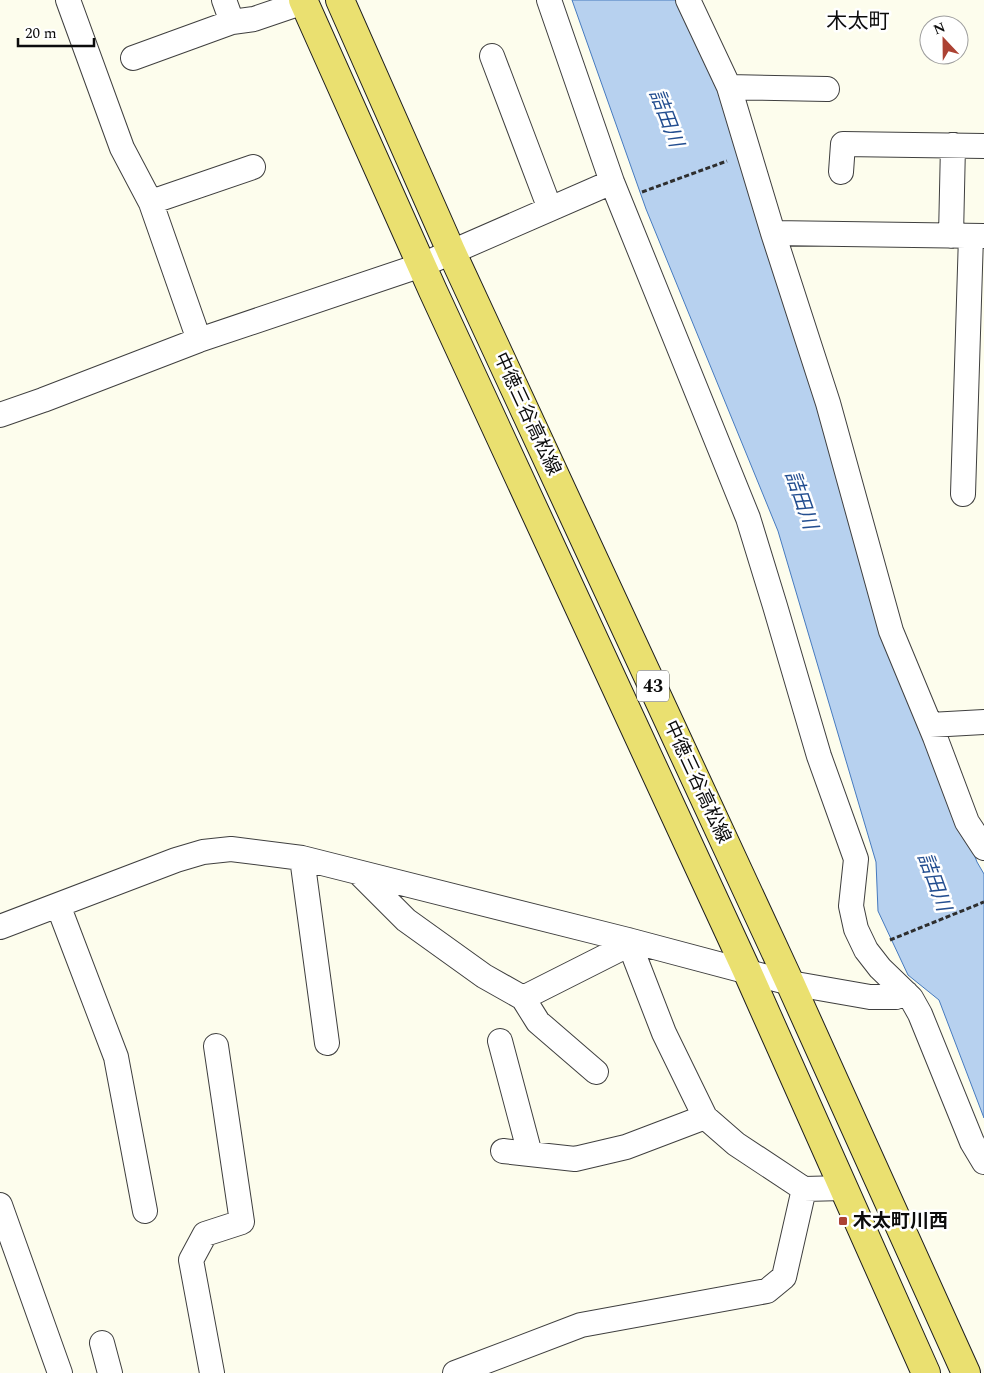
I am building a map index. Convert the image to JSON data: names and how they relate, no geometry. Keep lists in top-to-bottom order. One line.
{"streets":{"main road":["中徳三谷高松線","43"]},"districts":["木太町"],"water":["詰田川"],"places":{"transit":["木太町川西"]},"scale_bar":"20 m","north":"top"}
